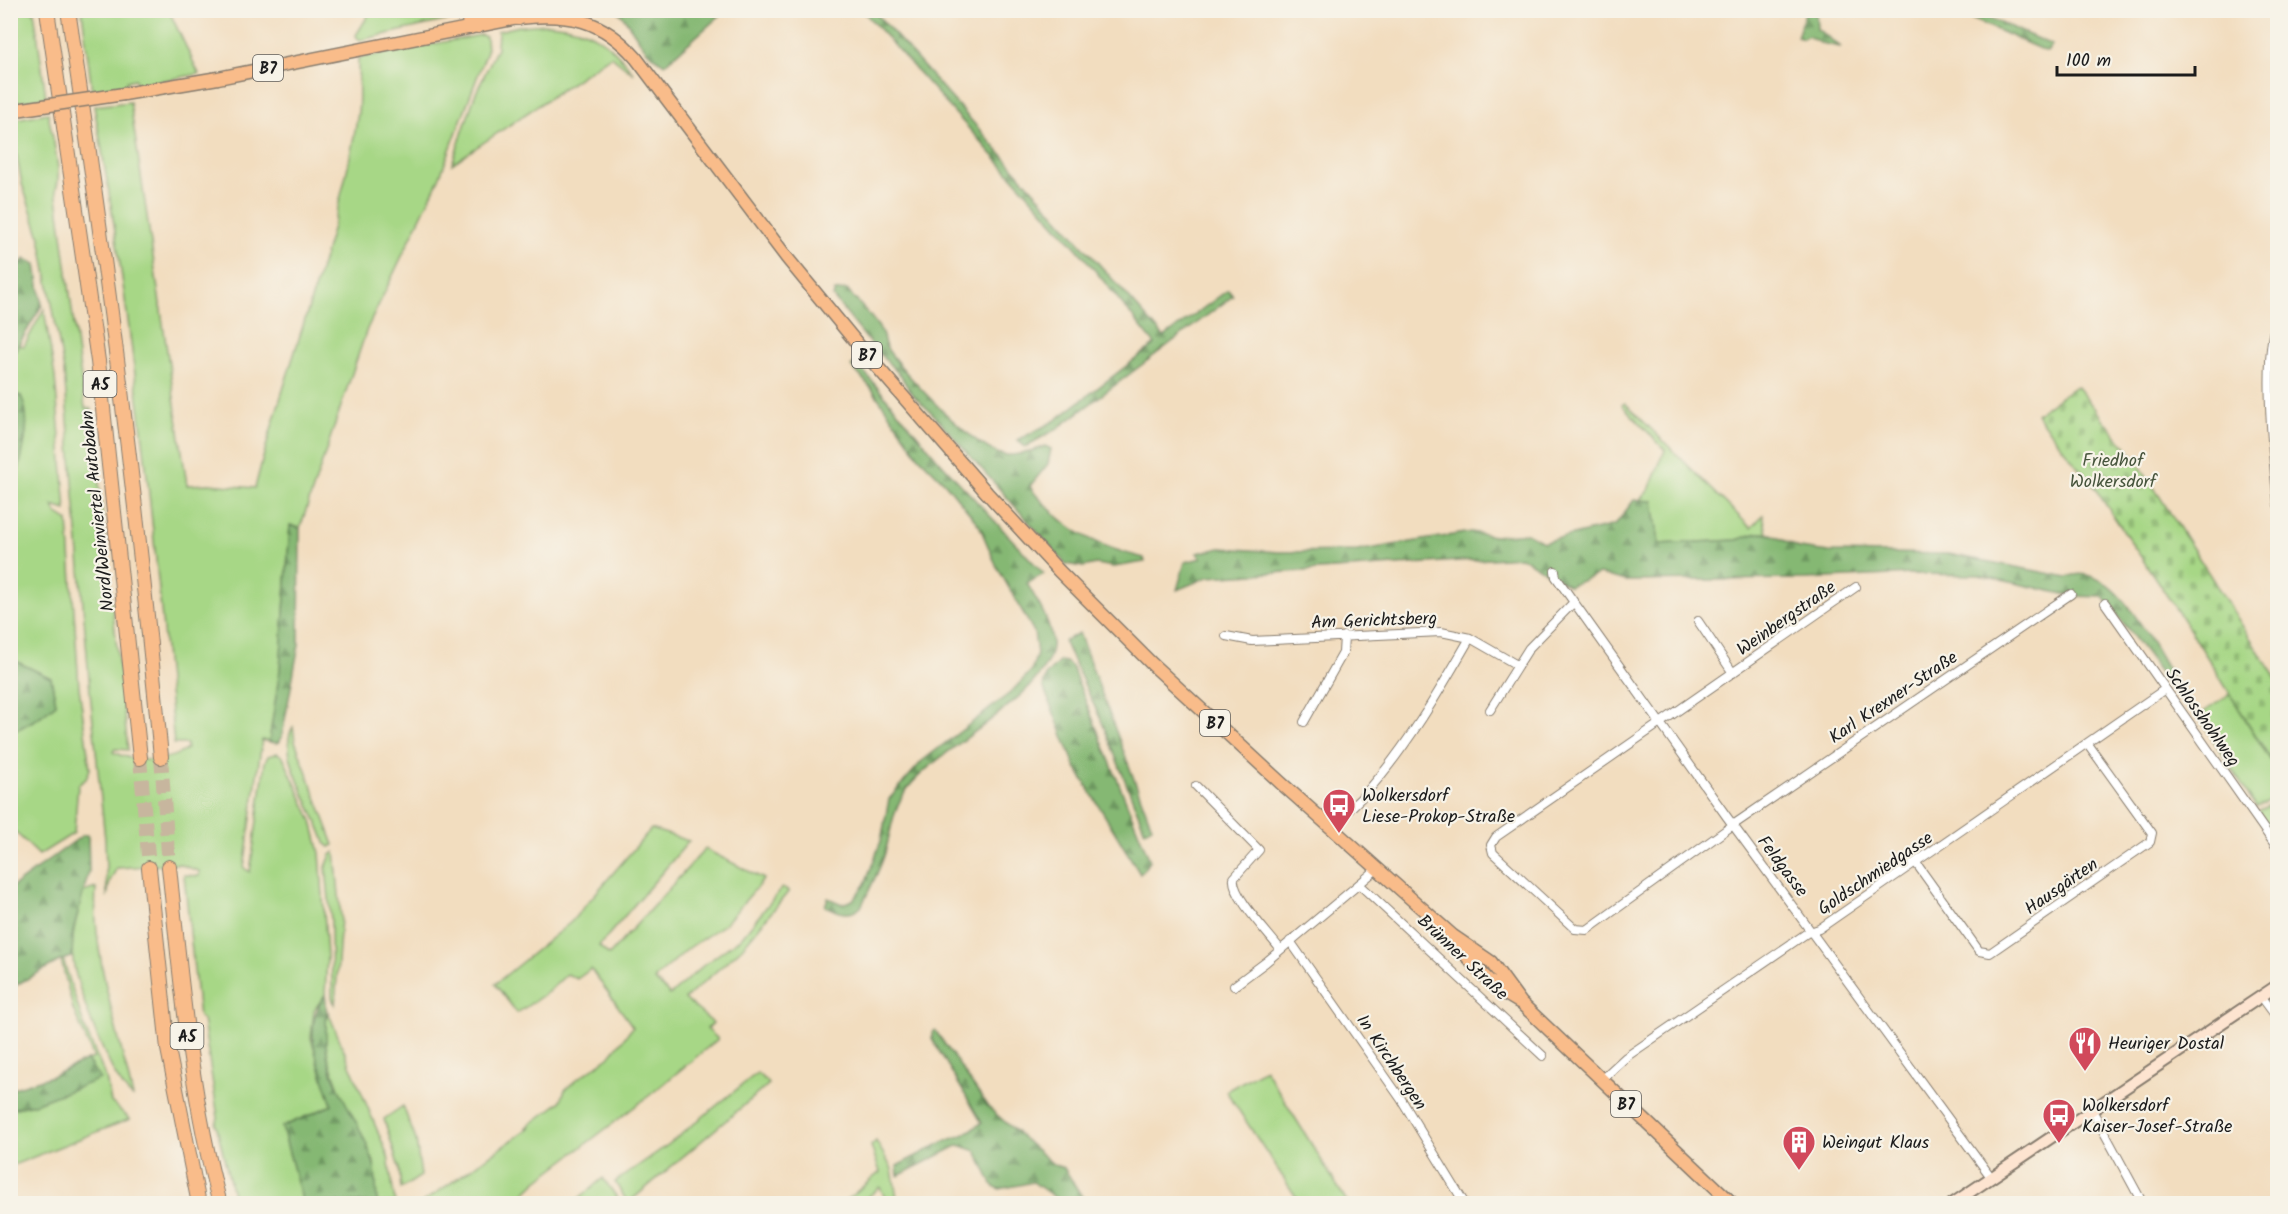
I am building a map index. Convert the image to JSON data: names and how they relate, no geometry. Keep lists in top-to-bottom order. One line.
{"streets":{"highway":["A5","Nord/Weinviertel Autobahn"],"main road":["B7","Brünner Straße"],"street":["Weinbergstraße","Am Gerichtsberg","Karl Krexner-Straße","Schlosshohlweg","Feldgasse","Goldschmiedgasse","Hausgärten","In Kirchbergen"]},"crossings":[["B7","Brünner Straße"],["Weinbergstraße","Karl Krexner-Straße"],["Weinbergstraße","Feldgasse"],["Karl Krexner-Straße","Feldgasse"],["Schlosshohlweg","Goldschmiedgasse"],["Feldgasse","Goldschmiedgasse"],["Goldschmiedgasse","Hausgärten"],["Goldschmiedgasse","Brünner Straße"]],"parks":["Friedhof Wolkersdorf"],"places":{"bus stop":["Wolkersdorf Liese-Prokop-Straße","Wolkersdorf Kaiser-Josef-Straße"],"restaurant":["Heuriger Dostal"],"building":["Weingut Klaus"]},"scale_bar":"100 m"}
